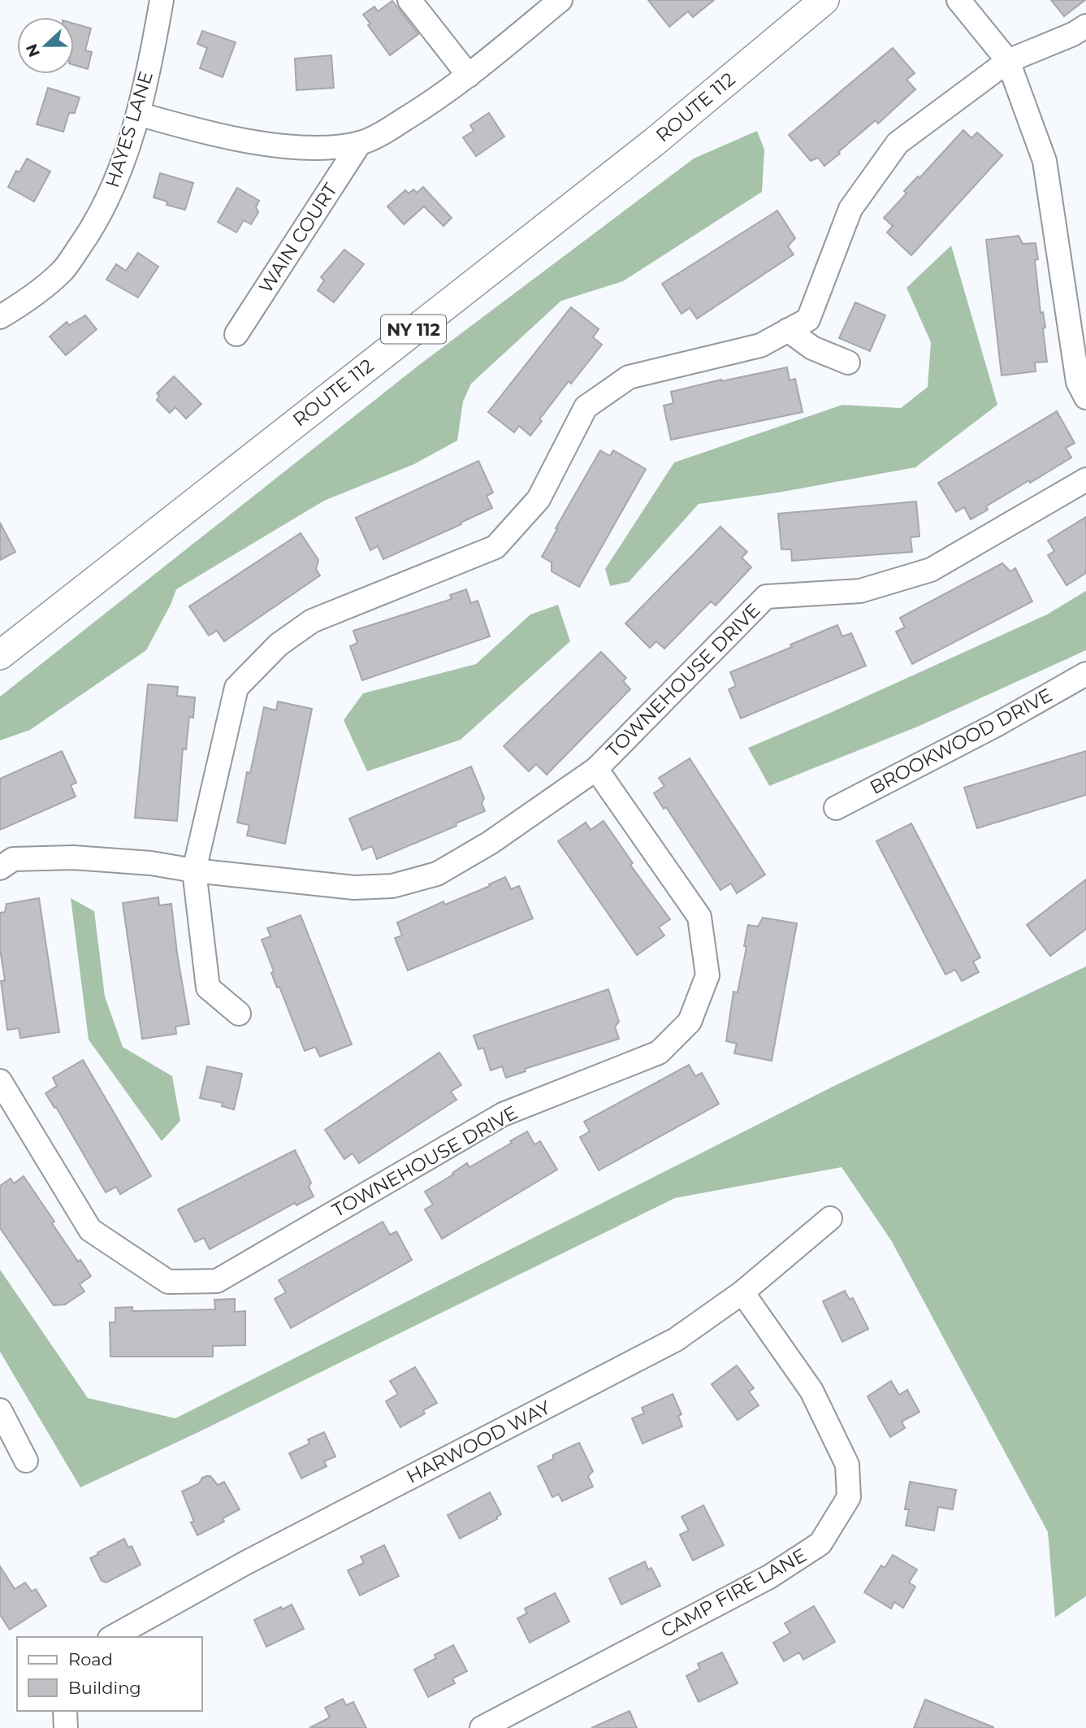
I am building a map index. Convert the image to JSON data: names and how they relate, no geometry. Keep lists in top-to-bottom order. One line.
{"streets":{"main road":["ROUTE 112","NY 112"],"street":["HAYES LANE","WAIN COURT","TOWNEHOUSE DRIVE","BROOKWOOD DRIVE","HARWOOD WAY","CAMP FIRE LANE"]},"crossings":[["HARWOOD WAY","CAMP FIRE LANE"]],"legend":["Road","Building"],"north":"left"}
